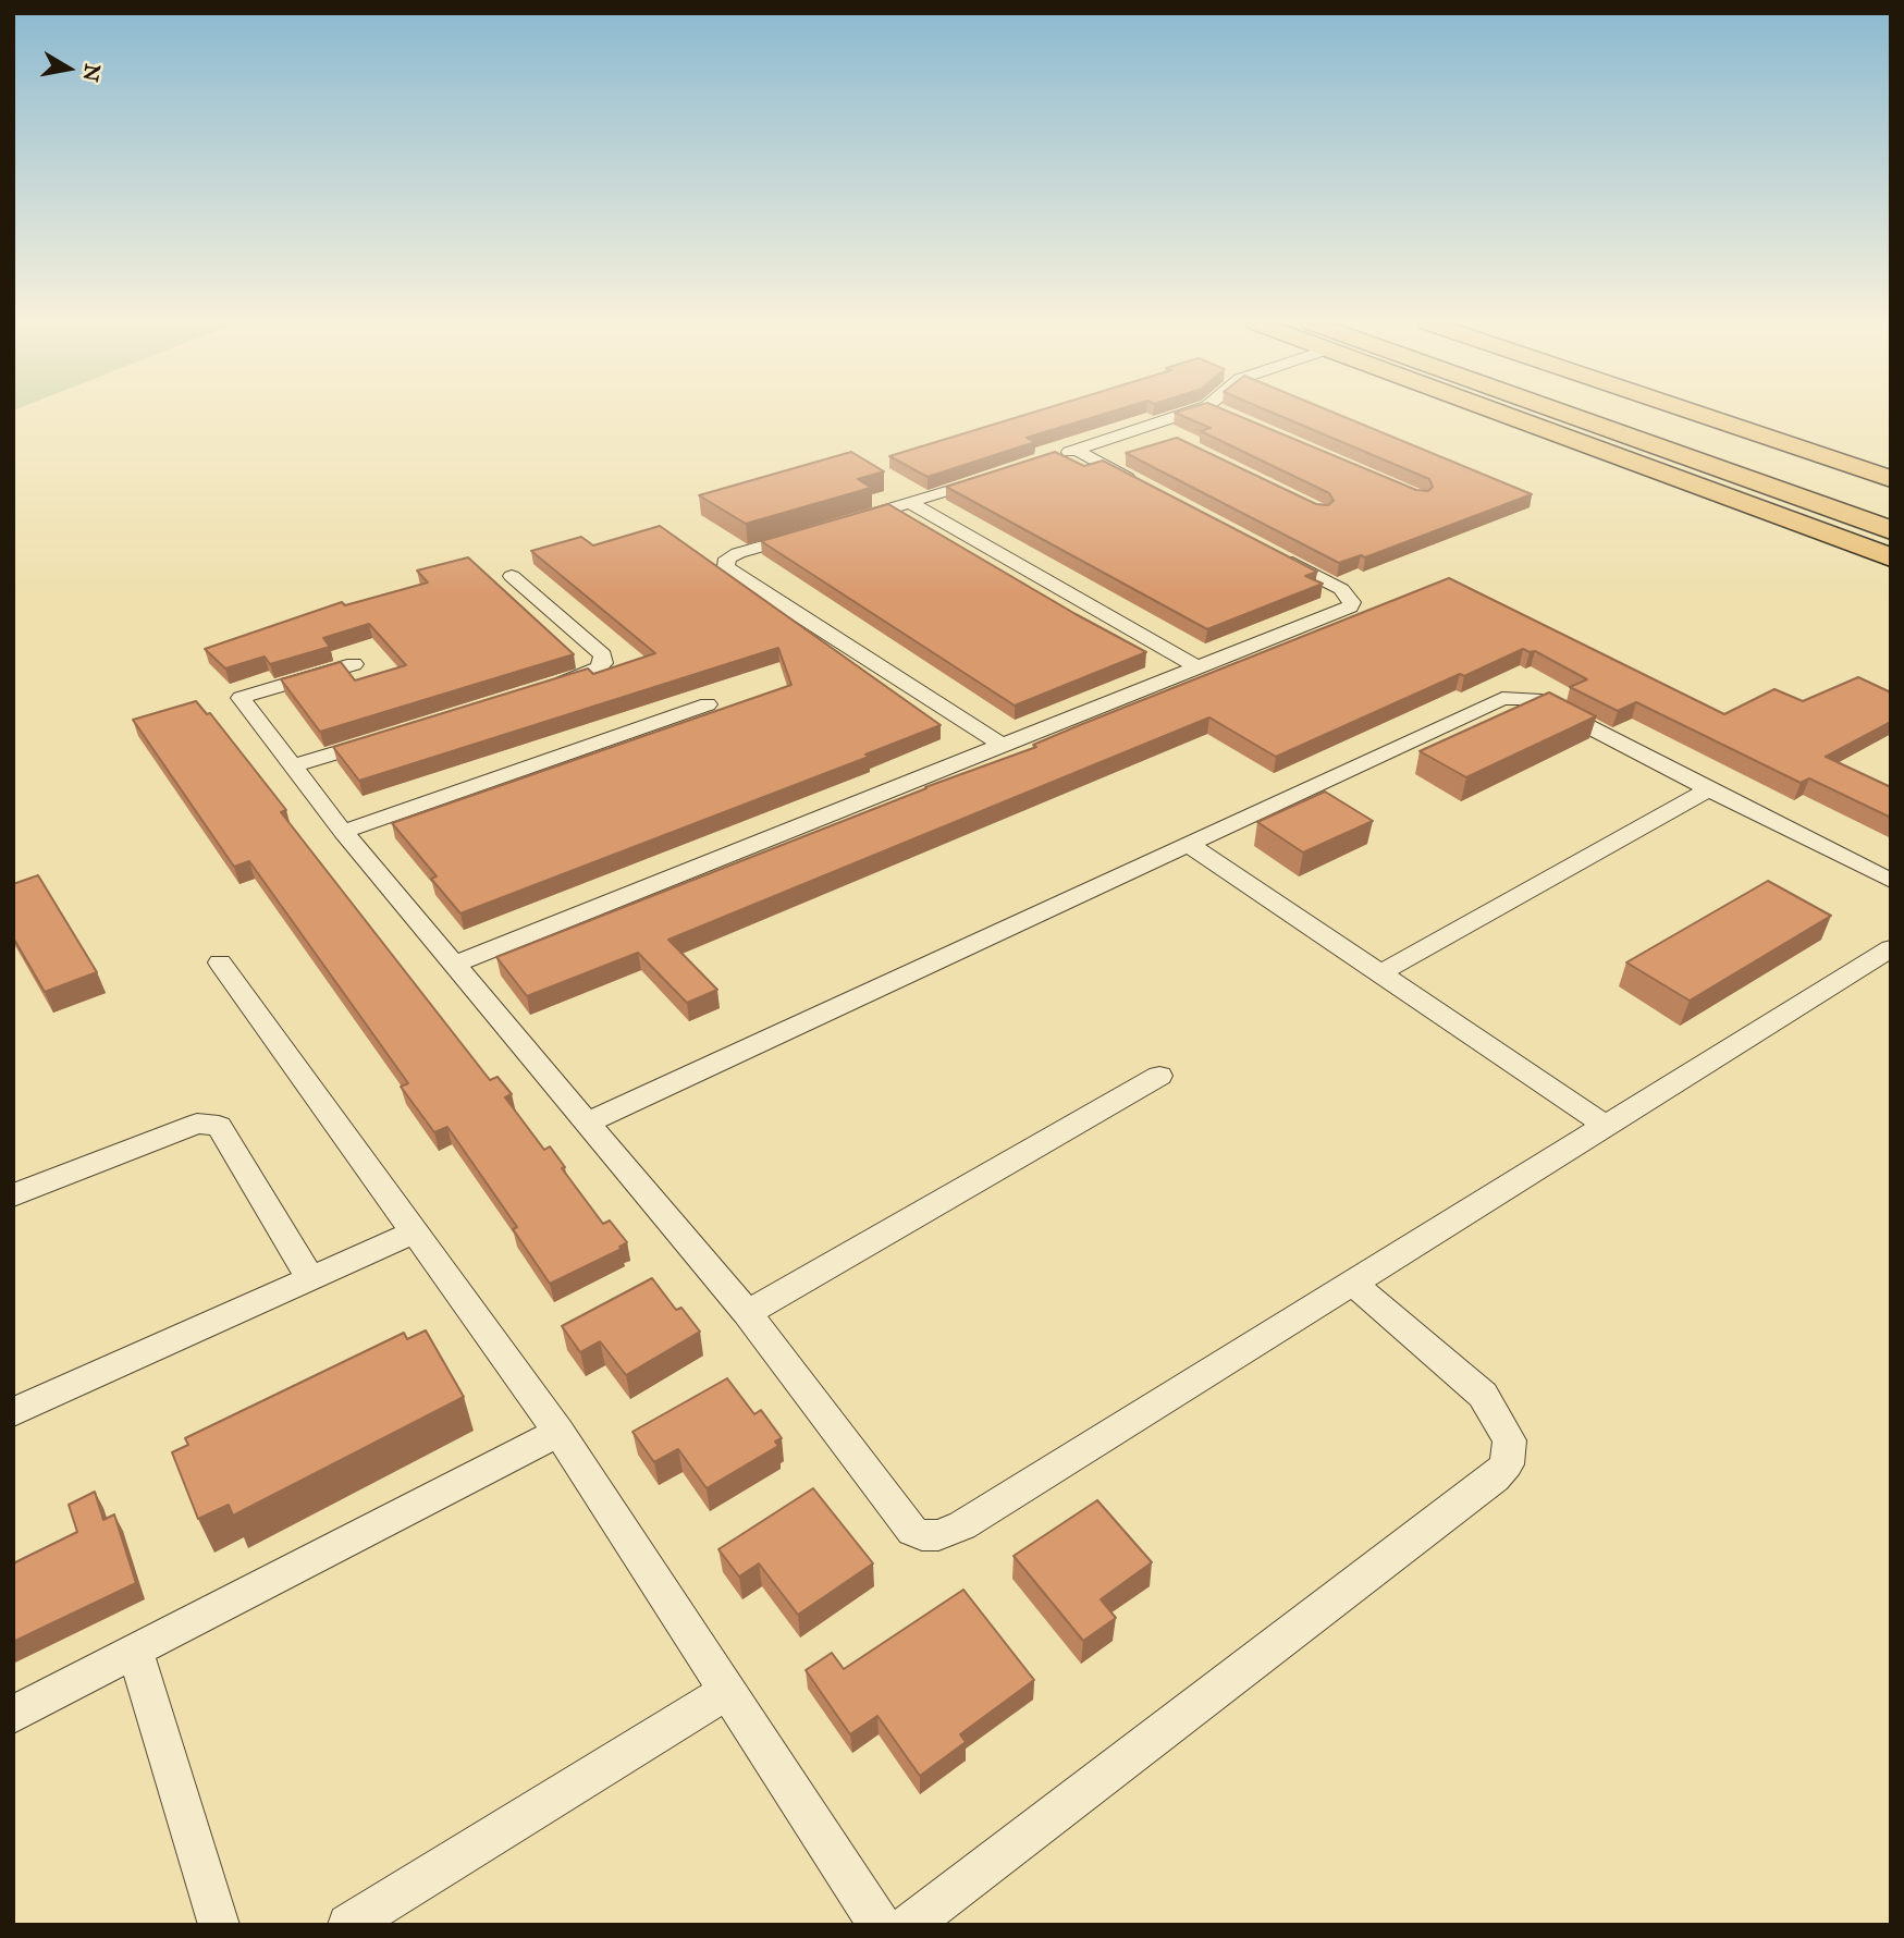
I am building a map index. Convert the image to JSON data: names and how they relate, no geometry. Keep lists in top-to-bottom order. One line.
{"north":"right"}
